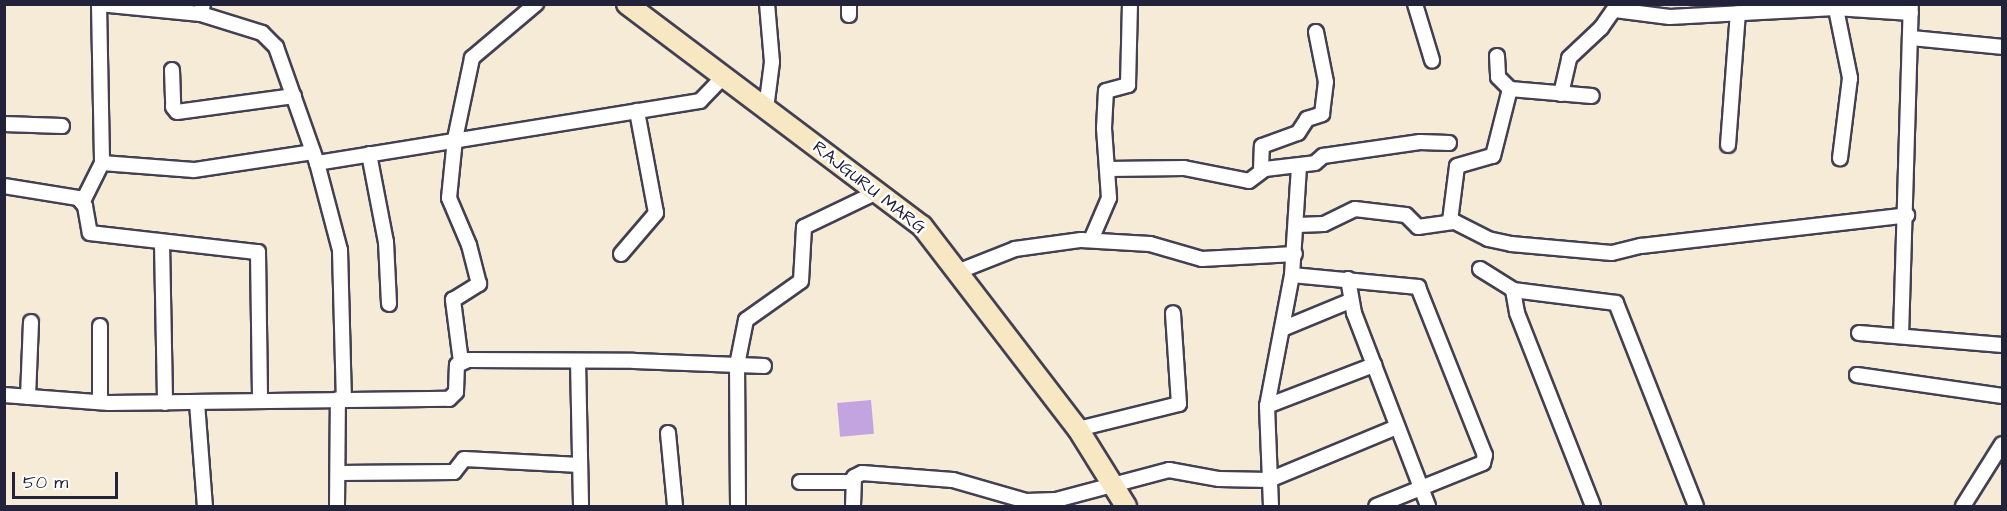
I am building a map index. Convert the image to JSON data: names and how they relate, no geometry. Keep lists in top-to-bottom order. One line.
{"streets":{"street":["RAJGURU MARG"]},"scale_bar":"50 m"}
